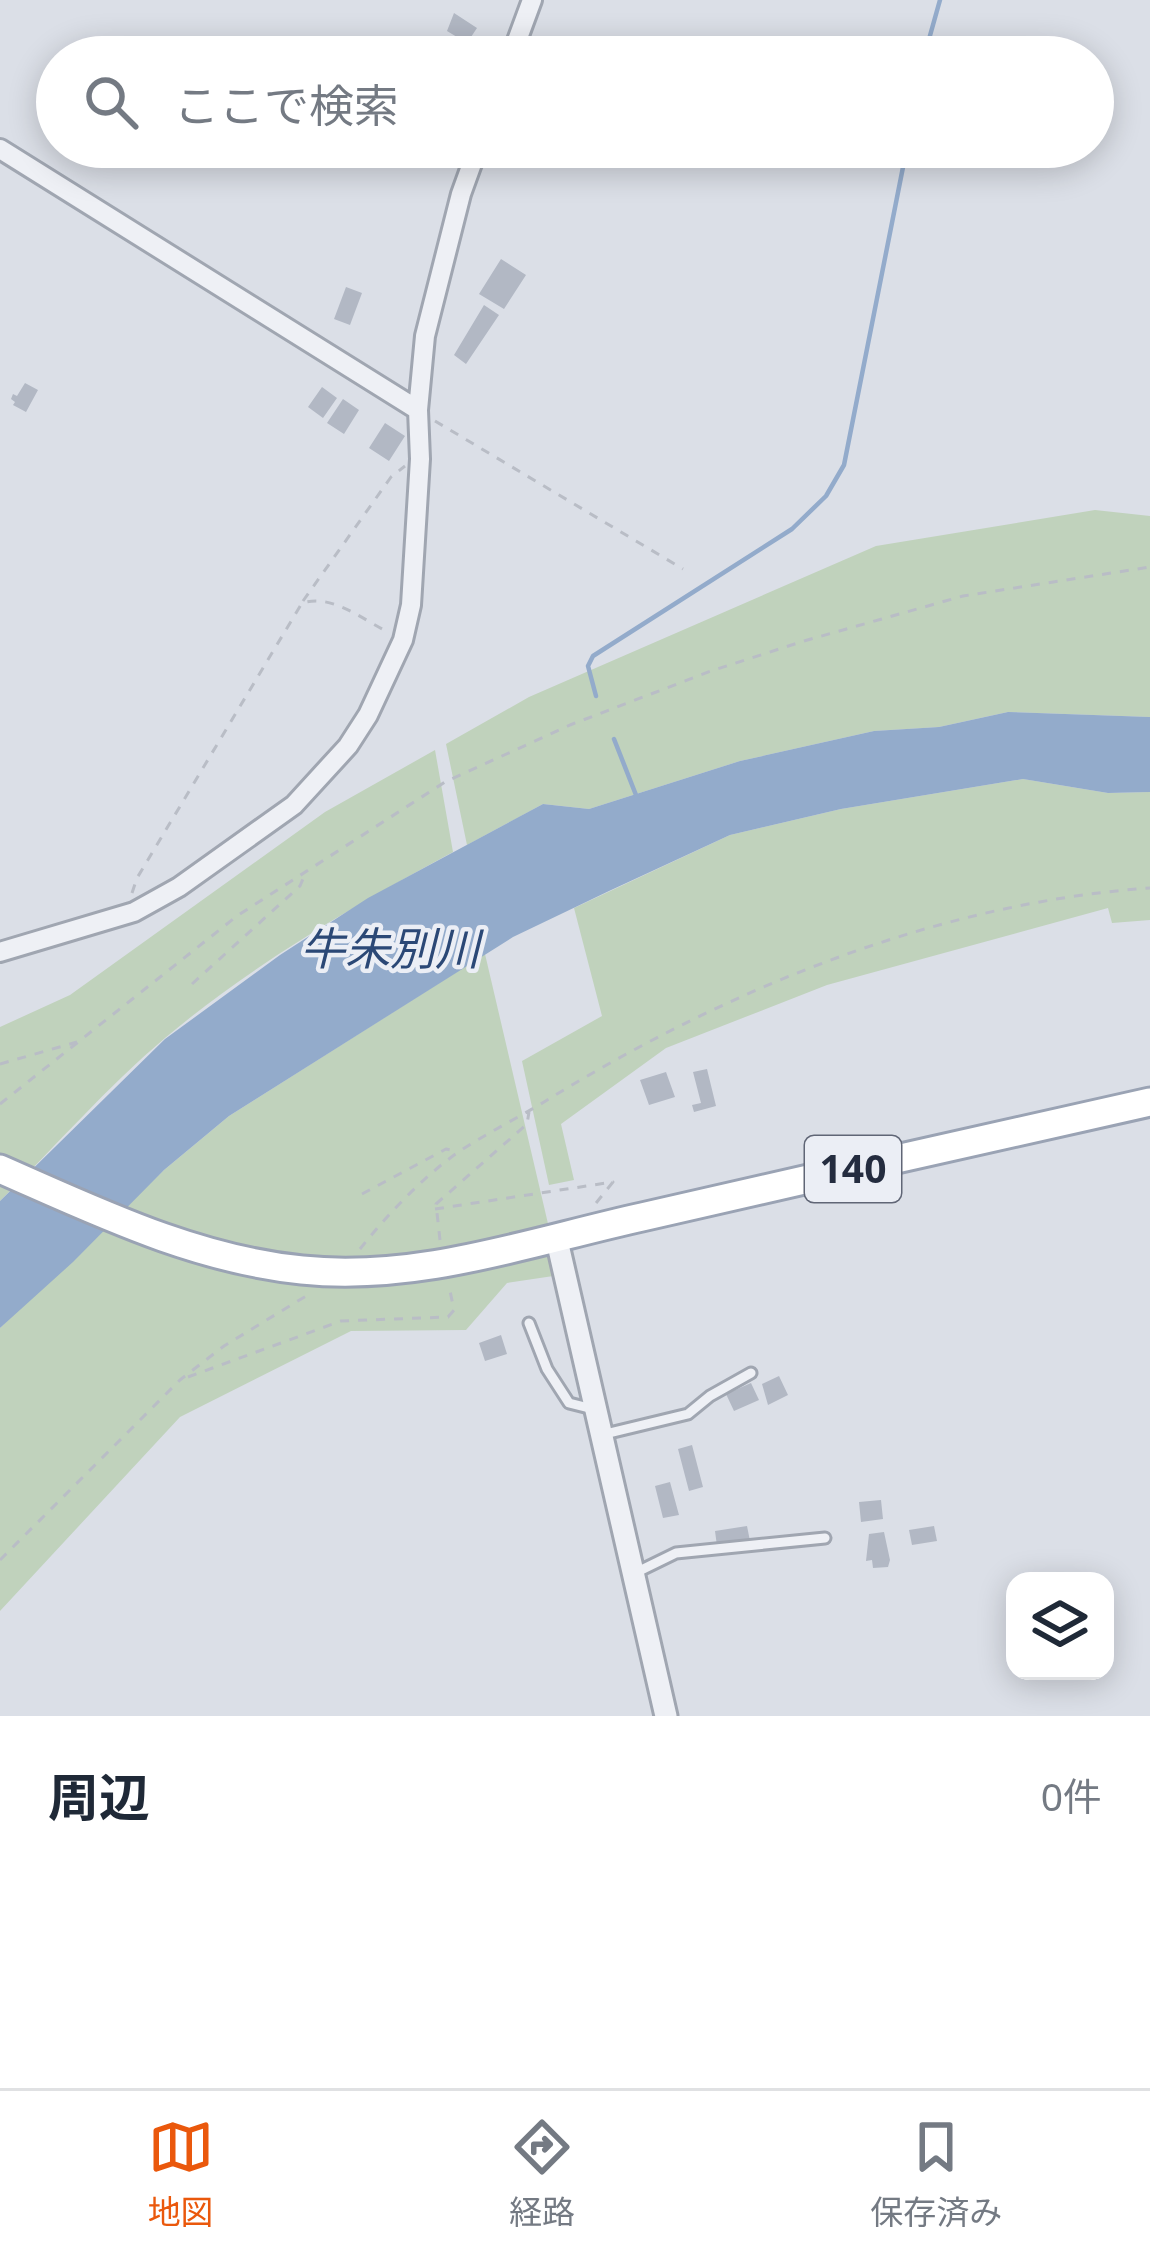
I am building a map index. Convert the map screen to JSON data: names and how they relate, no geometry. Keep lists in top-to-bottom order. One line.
{"streets":{"main road":["140"]},"water":["牛朱別川"],"page":{"search":"ここで検索","heading":["周辺","0件"],"nav":["地図","経路","保存済み"]}}
